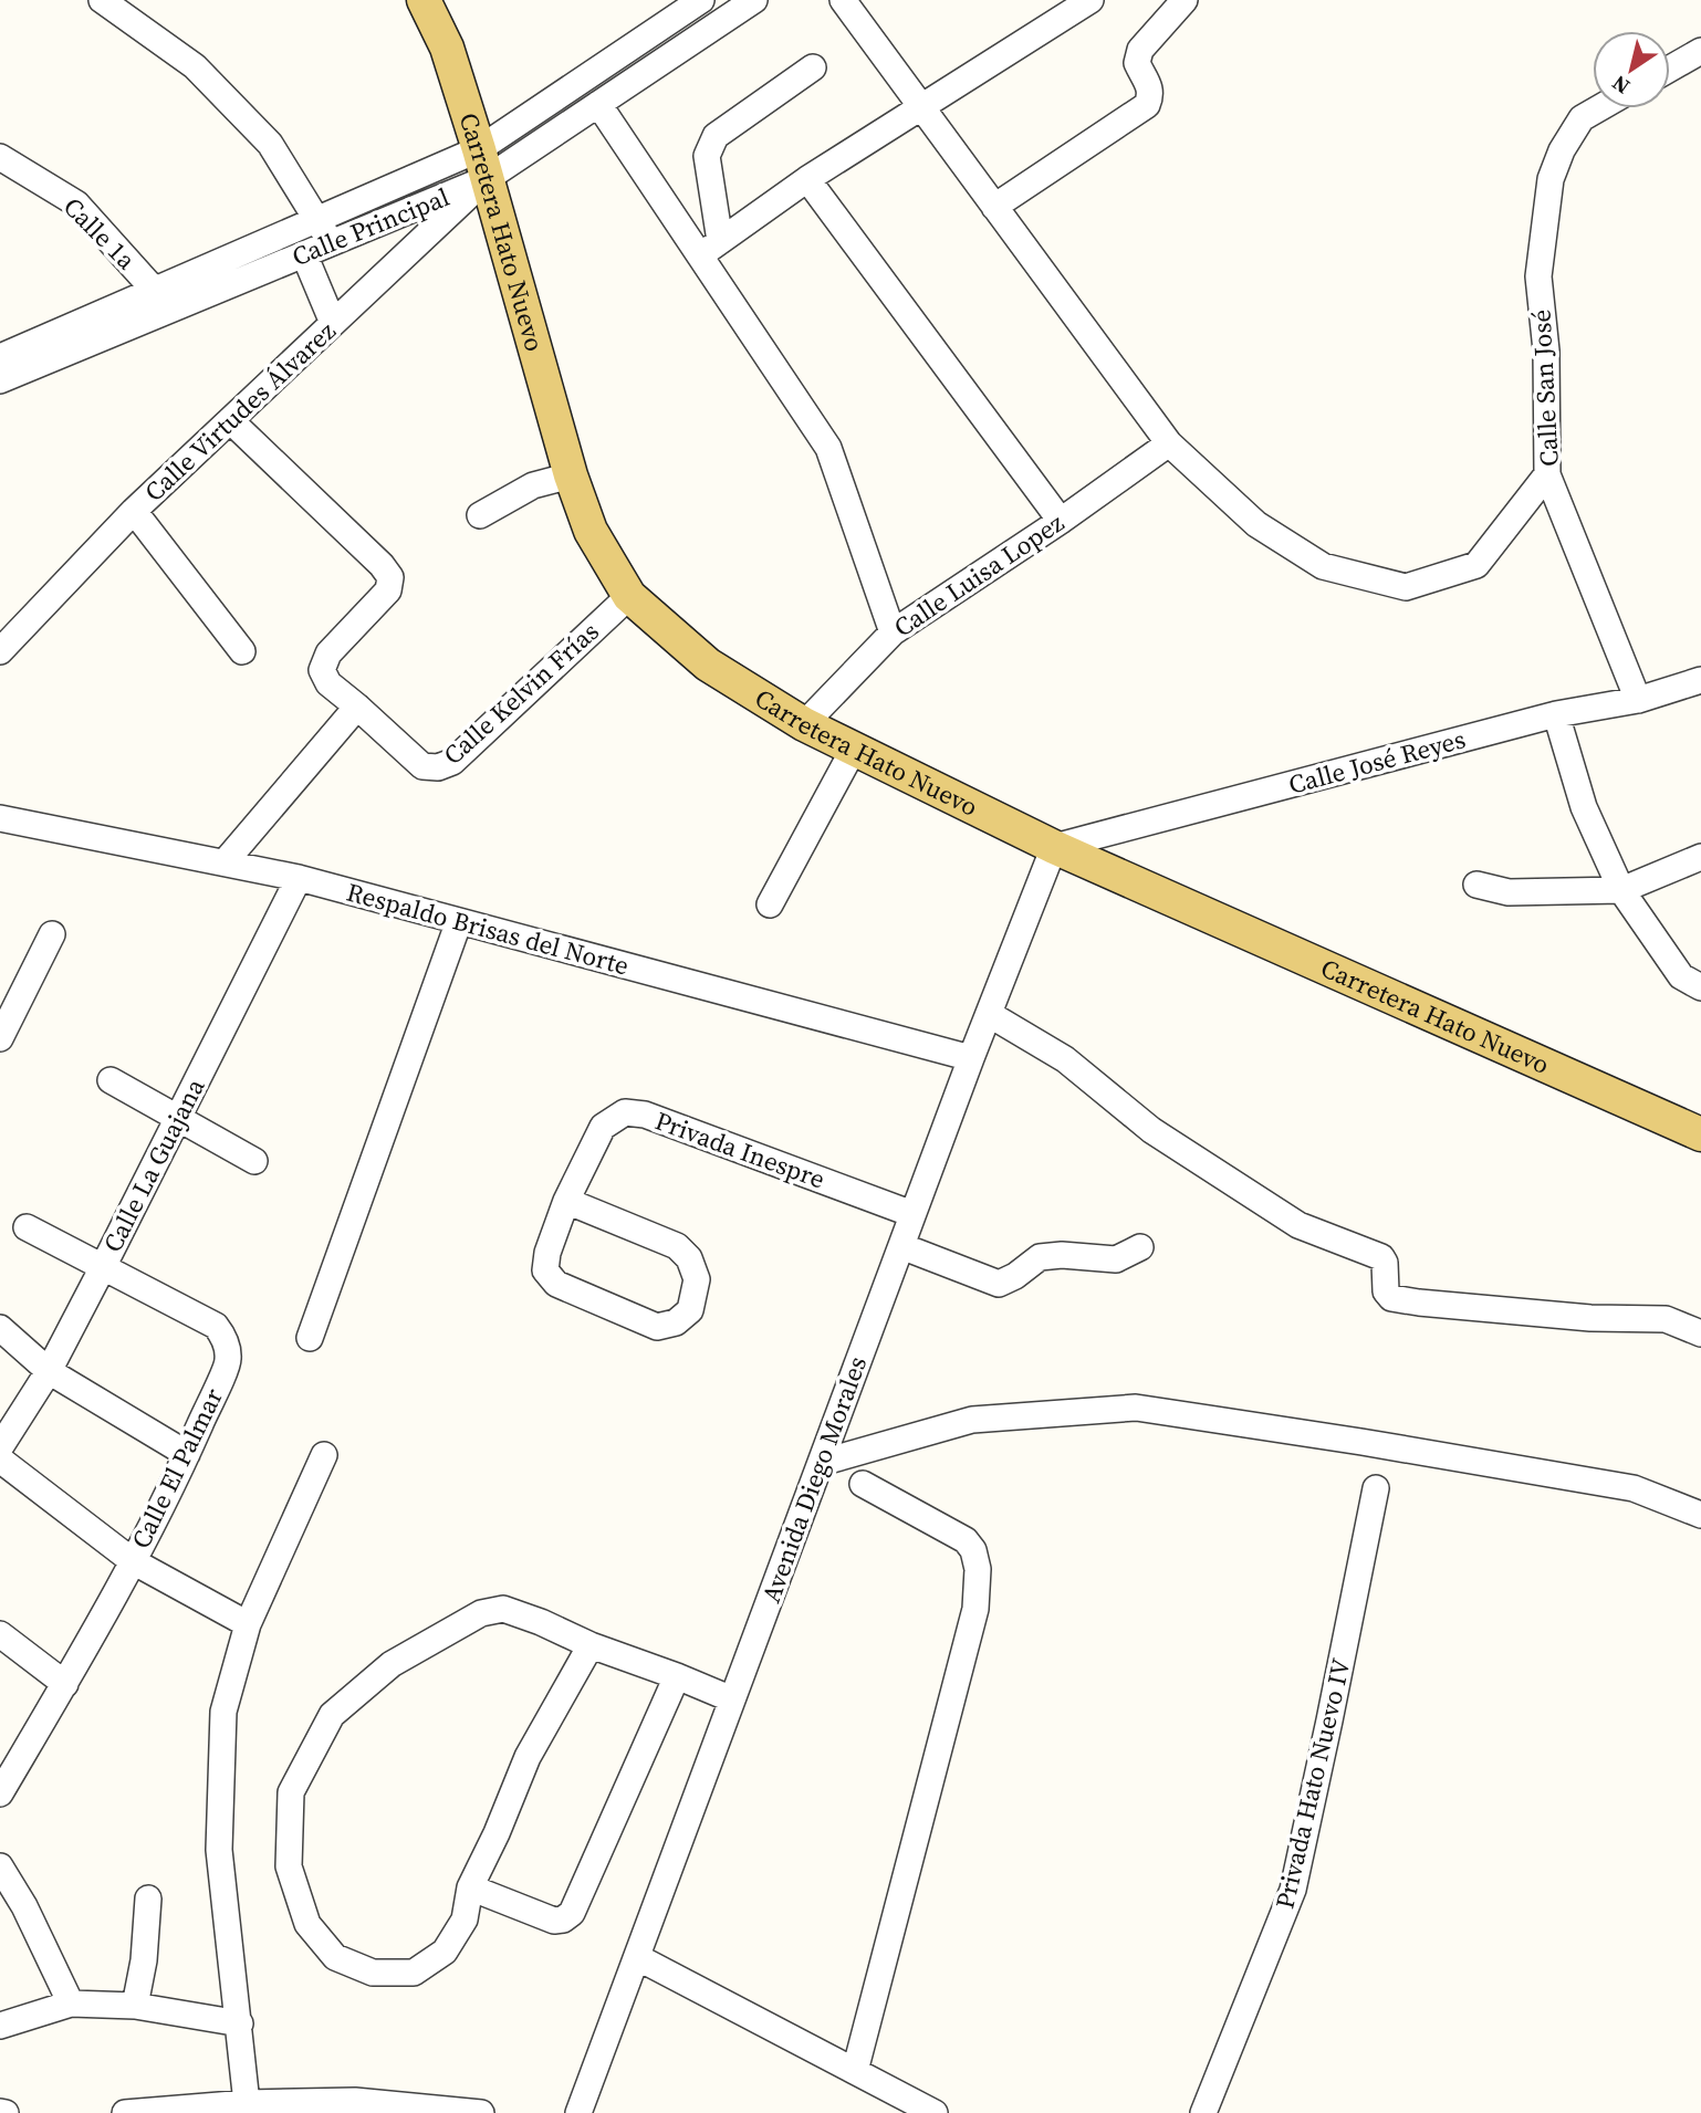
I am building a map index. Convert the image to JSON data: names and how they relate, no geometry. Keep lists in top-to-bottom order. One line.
{"streets":{"main road":["Carretera Hato Nuevo"],"street":["Calle Principal","Calle 1a","Calle San José","Calle Virtudes Álvarez","Calle Luisa Lopez","Calle Kelvin Frías","Calle José Reyes","Respaldo Brisas del Norte","Privada Inespre","Calle La Guajana","Calle El Palmar","Avenida Diego Morales","Privada Hato Nuevo IV"]},"crossings":[["Calle Principal","Carretera Hato Nuevo"],["Calle Principal","Calle 1a"],["Calle Principal","Calle Virtudes Álvarez"],["Carretera Hato Nuevo","Calle Virtudes Álvarez"],["Carretera Hato Nuevo","Calle Luisa Lopez"],["Carretera Hato Nuevo","Calle Kelvin Frías"],["Carretera Hato Nuevo","Calle José Reyes"],["Carretera Hato Nuevo","Avenida Diego Morales"],["Calle San José","Calle José Reyes"],["Calle Virtudes Álvarez","Calle Kelvin Frías"],["Calle José Reyes","Avenida Diego Morales"],["Respaldo Brisas del Norte","Calle La Guajana"],["Respaldo Brisas del Norte","Avenida Diego Morales"],["Privada Inespre","Avenida Diego Morales"],["Calle La Guajana","Calle El Palmar"]],"north":"bottom left"}
